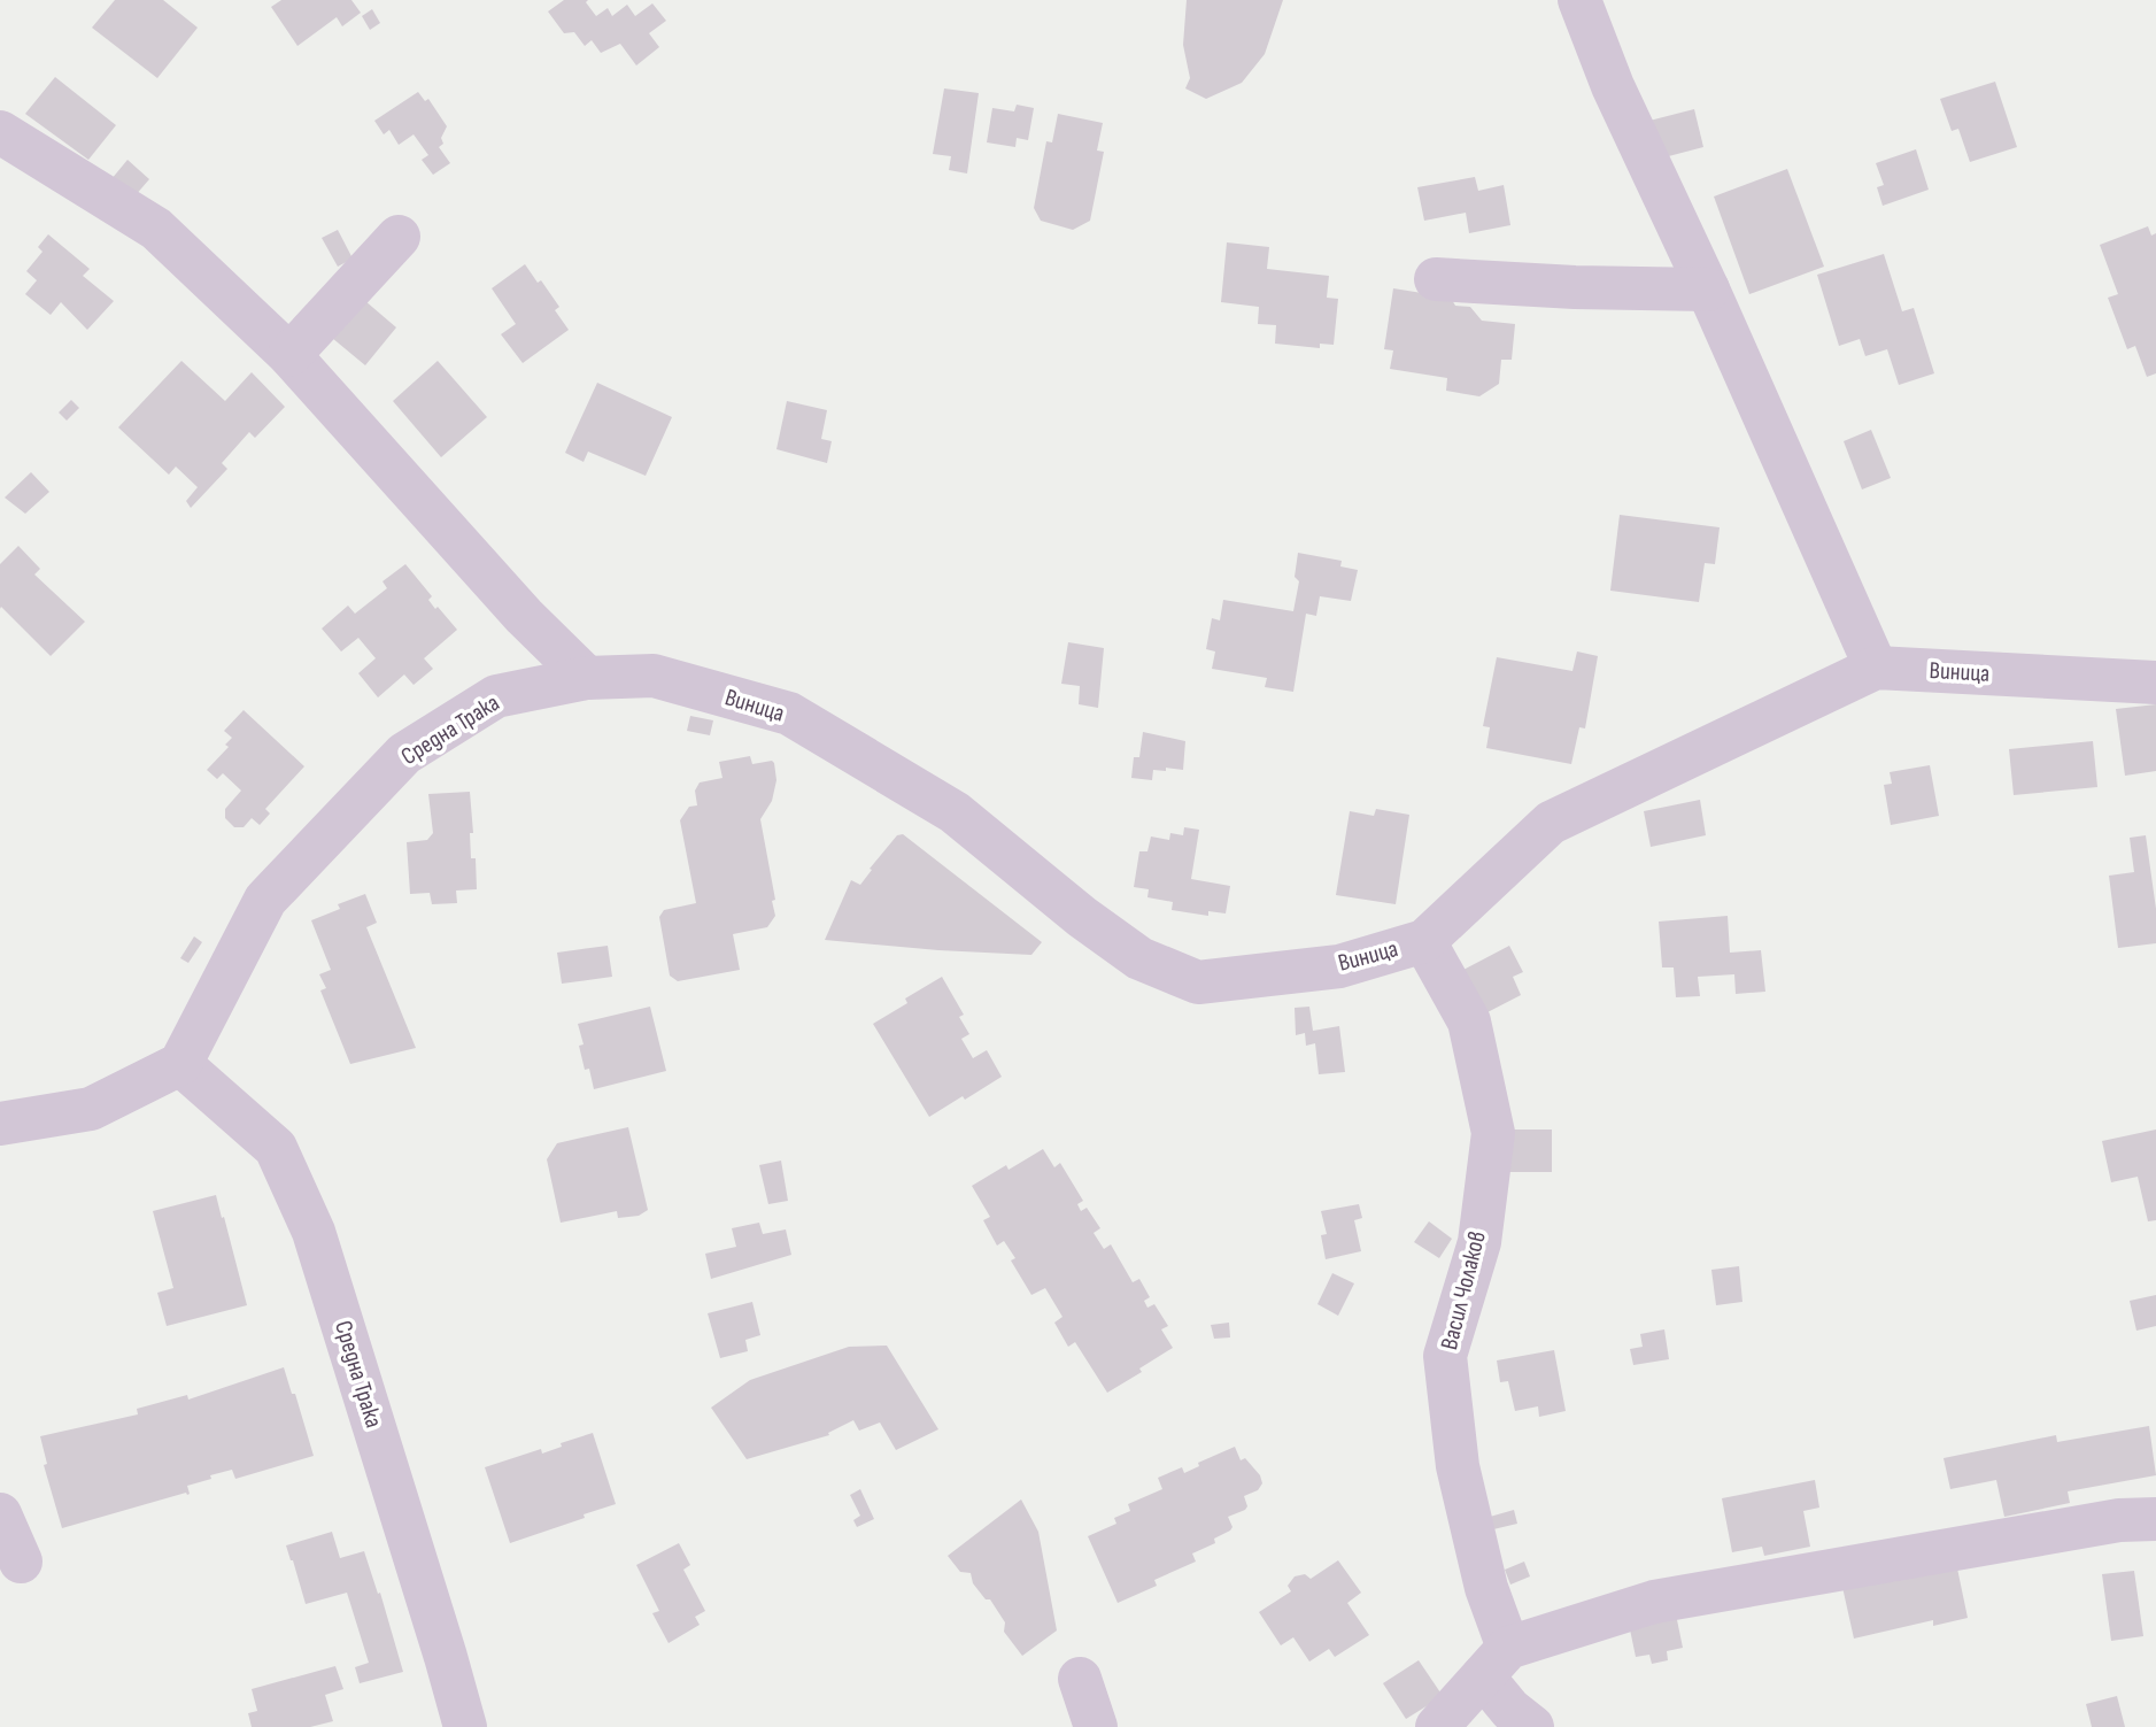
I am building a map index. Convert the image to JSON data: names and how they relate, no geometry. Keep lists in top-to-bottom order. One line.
{"streets":{"street":["Виница","Средна Трака","Васил Чолаков"]},"crossings":[["Виница","Средна Трака"],["Виница","Васил Чолаков"]]}
